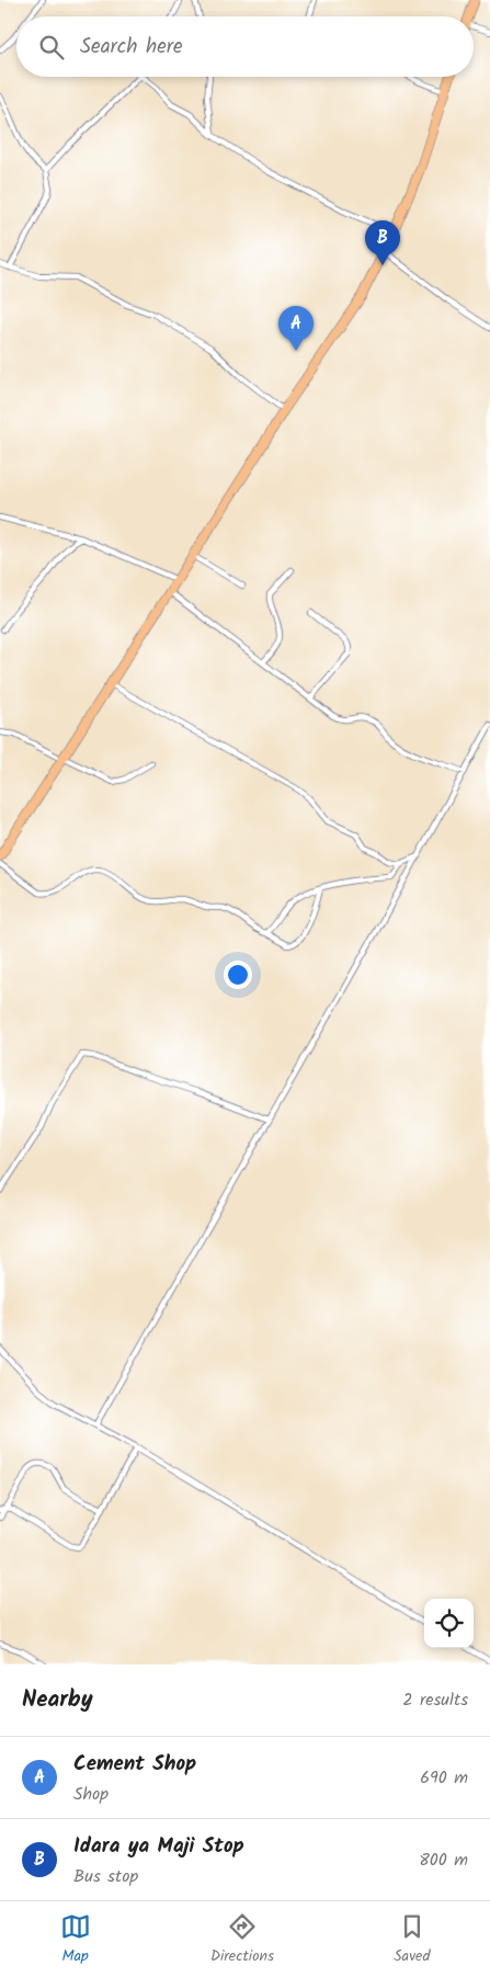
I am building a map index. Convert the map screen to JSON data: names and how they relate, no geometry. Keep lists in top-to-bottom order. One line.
{"page":{"search":"Search here","pins":["B","A"],"heading":["Nearby","2 results"],"list":[{"mark":"A","name":"Cement Shop","note":"Shop","value":"690 m"},{"mark":"B","name":"Idara ya Maji Stop","note":"Bus stop","value":"800 m"}],"nav":["Map","Directions","Saved"]}}
